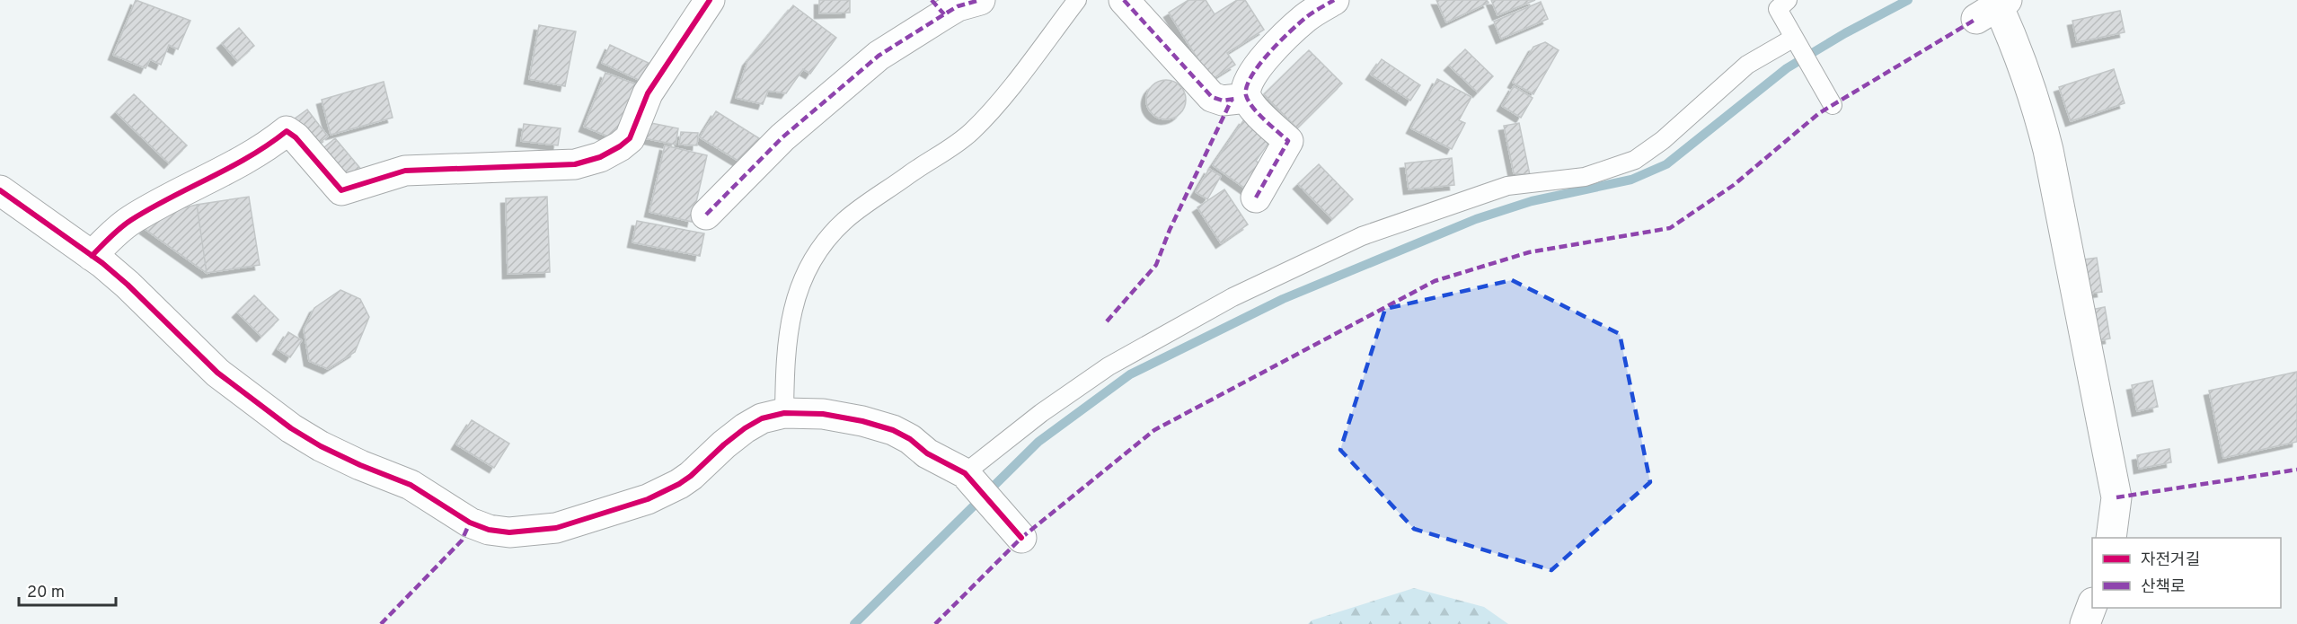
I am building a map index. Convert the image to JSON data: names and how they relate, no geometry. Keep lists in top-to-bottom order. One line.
{"legend":["자전거길","산책로"],"scale_bar":"20 m"}
